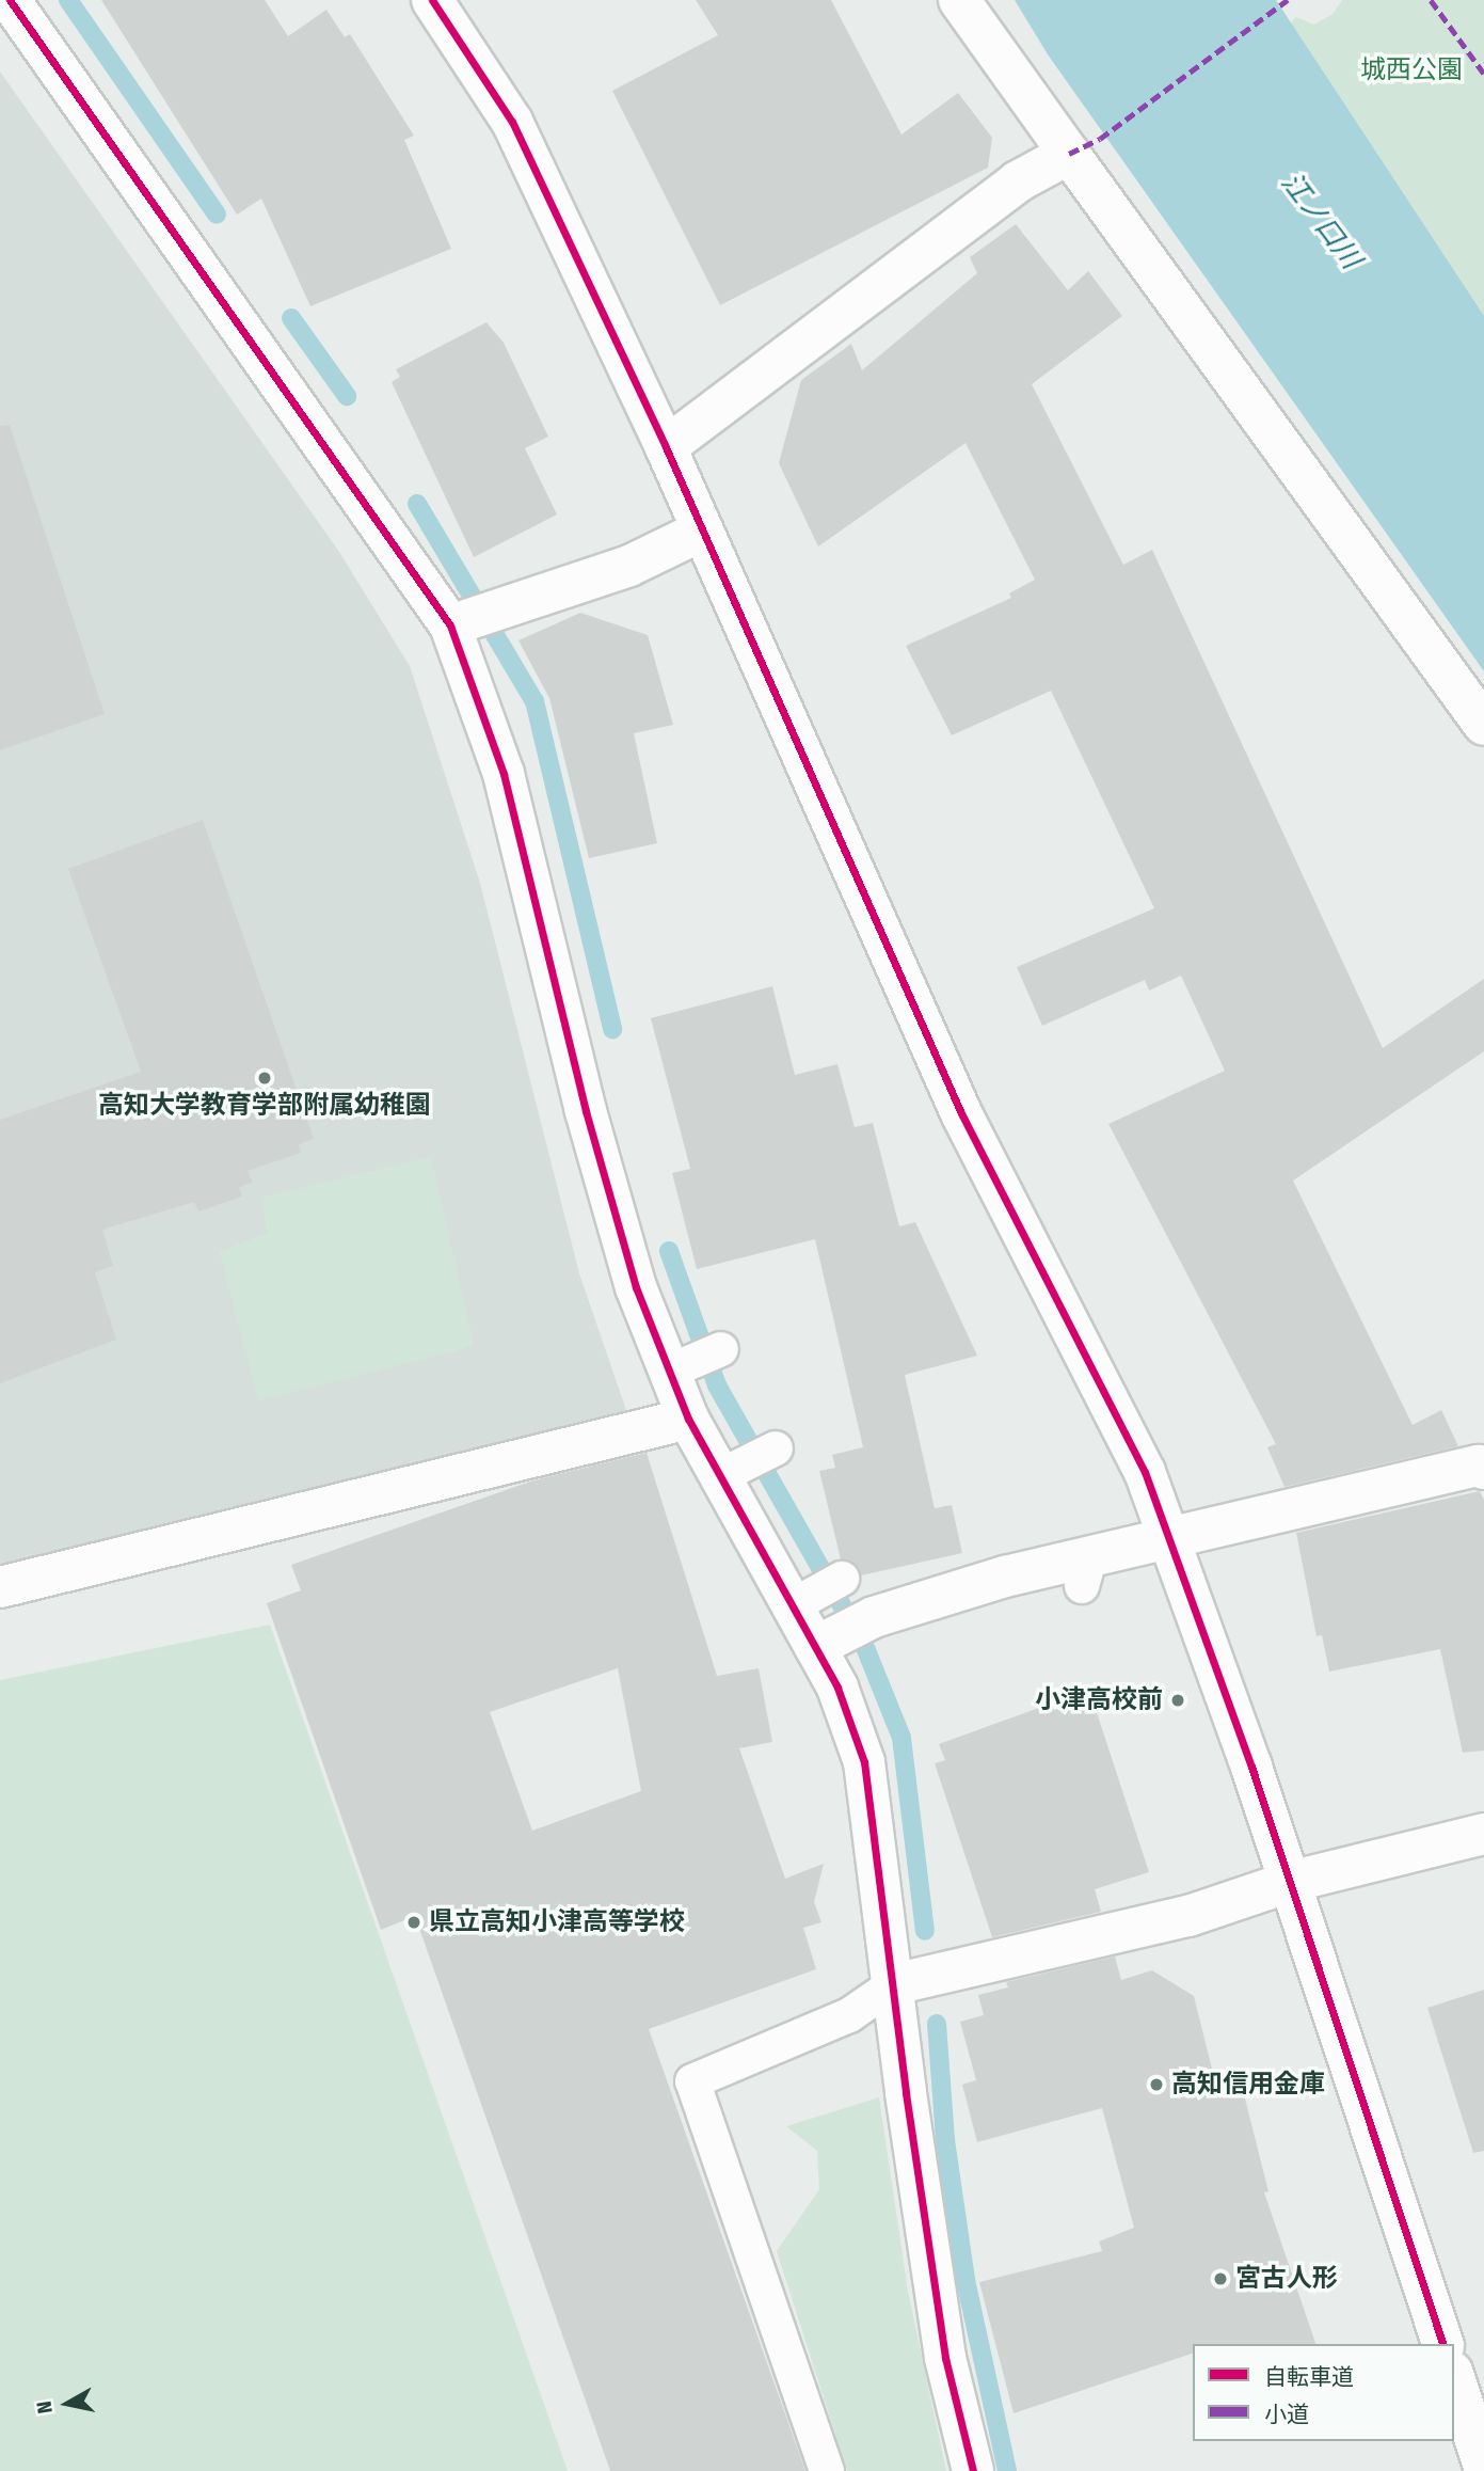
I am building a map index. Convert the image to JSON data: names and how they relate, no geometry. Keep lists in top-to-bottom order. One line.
{"water":["江ノ口川"],"parks":["城西公園"],"places":["高知大学教育学部附属幼稚園","小津高校前","県立高知小津高等学校","高知信用金庫","宮古人形"],"legend":["自転車道","小道"],"north":"left"}
